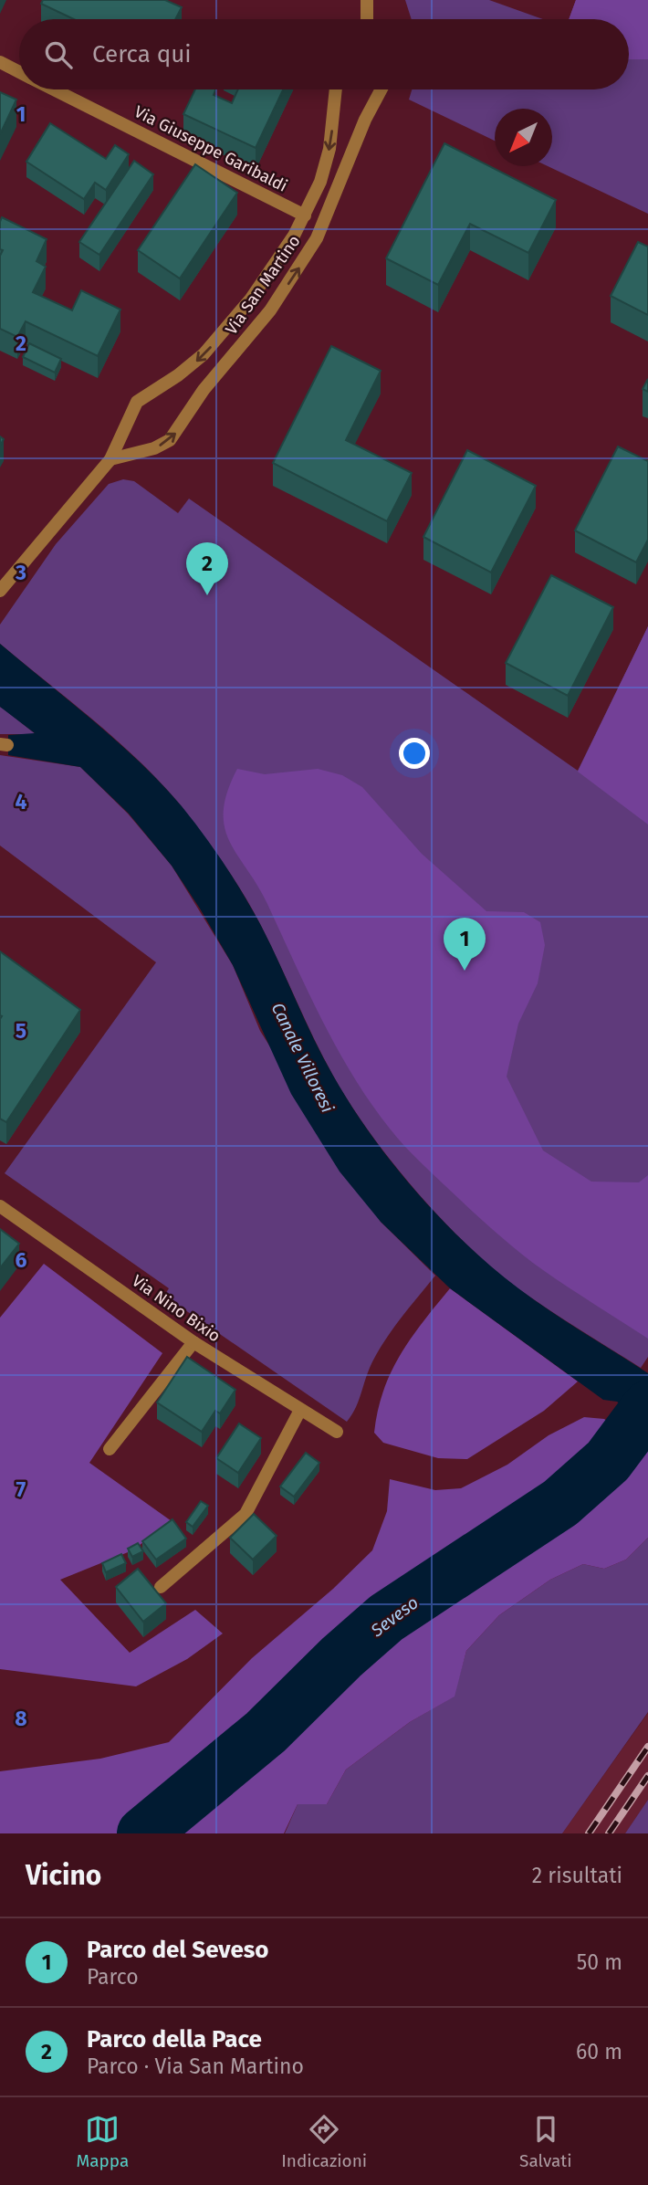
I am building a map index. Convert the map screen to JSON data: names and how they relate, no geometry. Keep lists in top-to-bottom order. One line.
{"streets":{"street":["Via Giuseppe Garibaldi","Via San Martino","Via Nino Bixio"]},"crossings":[["Via Giuseppe Garibaldi","Via San Martino"]],"water":["Canale Villoresi","Seveso"],"north":"bottom left","page":{"search":"Cerca qui","pins":["2","1"],"heading":["Vicino","2 risultati"],"list":[{"mark":"1","name":"Parco del Seveso","note":"Parco","value":"50 m"},{"mark":"2","name":"Parco della Pace","note":"Parco · Via San Martino","value":"60 m"}],"nav":["Mappa","Indicazioni","Salvati"]},"grid":{"rows":["1","2","3","4","5","6","7","8"]}}
